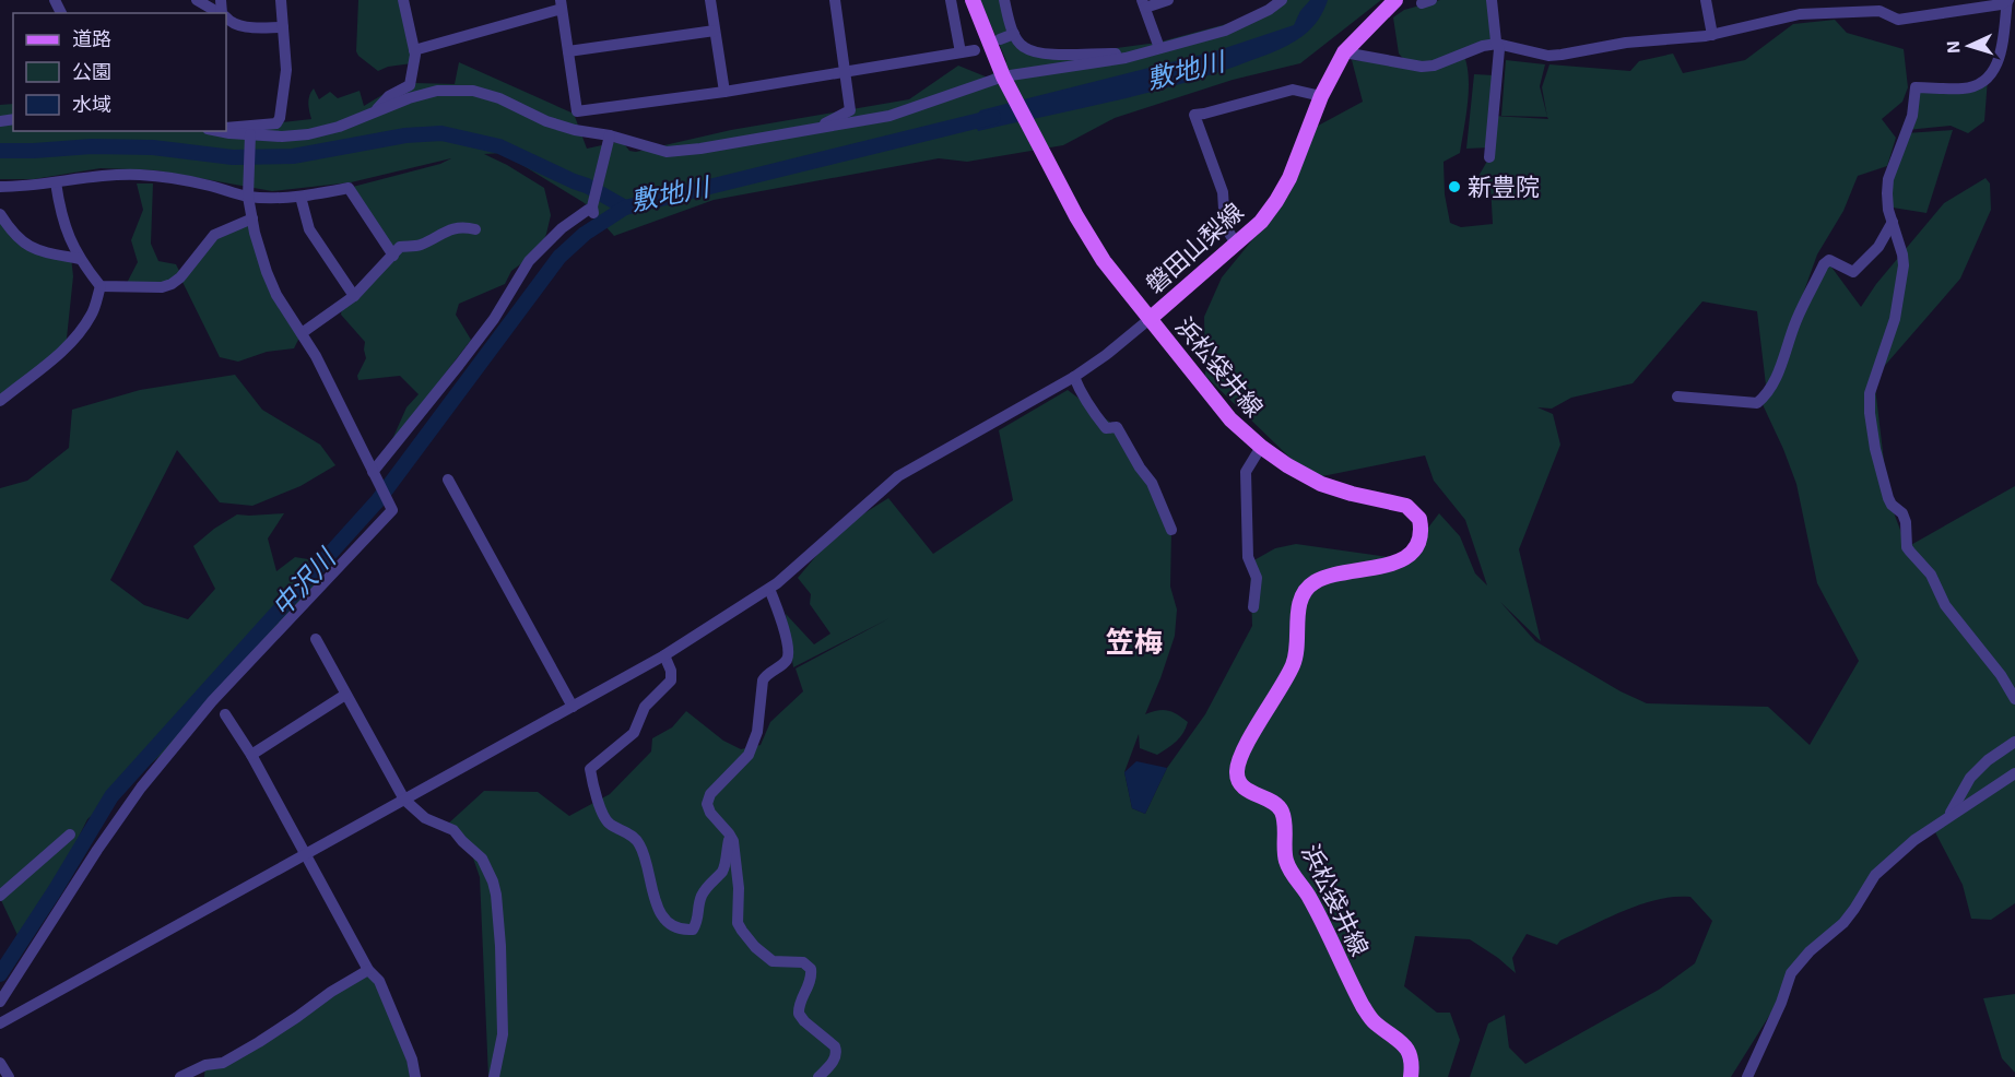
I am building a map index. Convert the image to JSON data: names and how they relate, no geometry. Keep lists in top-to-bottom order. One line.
{"streets":{"main road":["磐田山梨線","浜松袋井線"]},"crossings":[["磐田山梨線","浜松袋井線"]],"districts":["笠梅"],"water":["敷地川","中沢川"],"places":["新豊院"],"legend":["道路","公園","水域"],"north":"left"}
